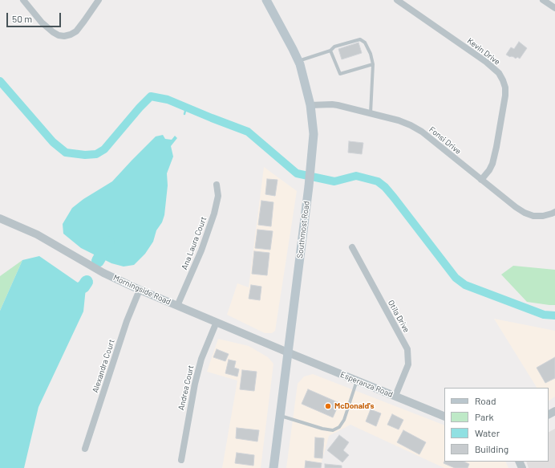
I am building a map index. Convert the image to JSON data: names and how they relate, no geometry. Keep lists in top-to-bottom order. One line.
{"streets":{"main road":["Southmost Road"],"street":["Kevin Drive","Fonsi Drive","Ana Laura Court","Morningside Road","Otila Drive","Alexandra Court","Esperanza Road","Andrea Court"]},"crossings":[["Kevin Drive","Fonsi Drive"],["Fonsi Drive","Southmost Road"],["Southmost Road","Morningside Road"],["Southmost Road","Esperanza Road"],["Ana Laura Court","Morningside Road"],["Morningside Road","Alexandra Court"],["Morningside Road","Esperanza Road"],["Morningside Road","Andrea Court"],["Otila Drive","Esperanza Road"]],"places":["McDonald's"],"legend":["Road","Park","Water","Building"],"scale_bar":"50 m"}
